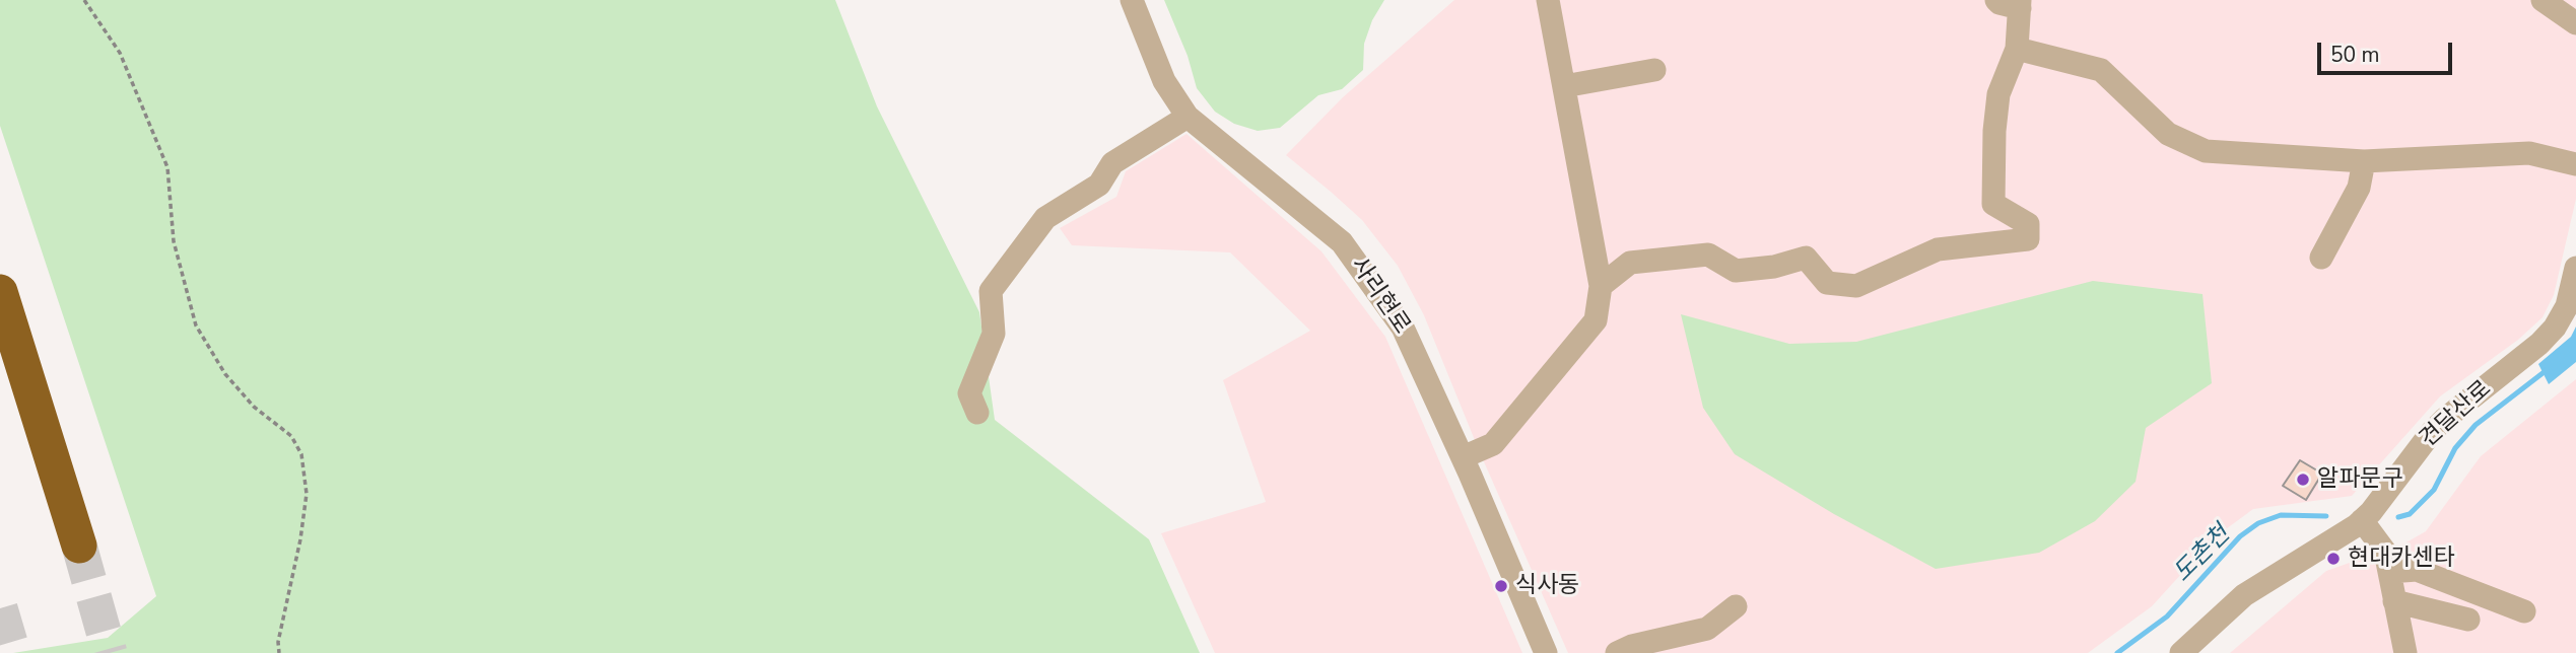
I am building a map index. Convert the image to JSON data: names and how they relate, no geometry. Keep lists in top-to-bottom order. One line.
{"streets":{"street":["사리현로","견달산로"]},"water":["도촌천"],"places":["알파문구","현대카센타","식사동"],"scale_bar":"50 m"}
